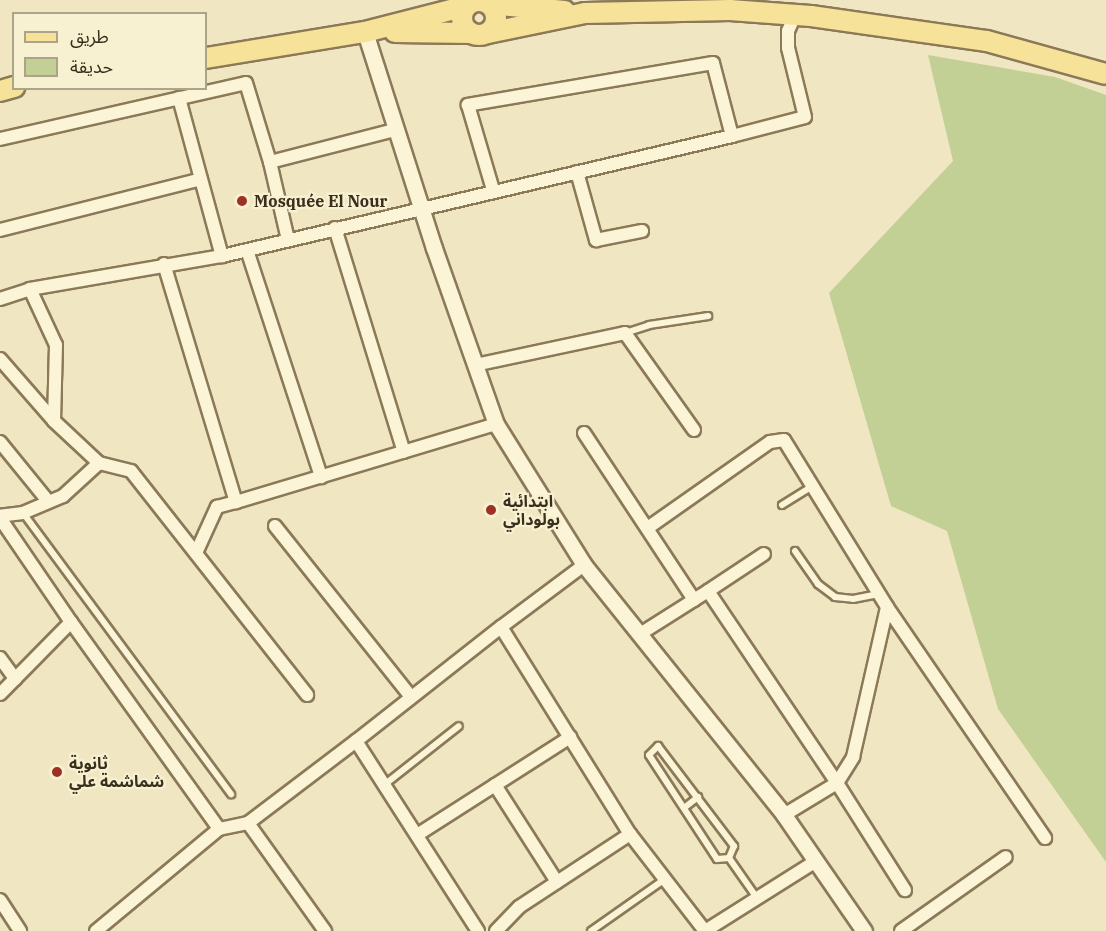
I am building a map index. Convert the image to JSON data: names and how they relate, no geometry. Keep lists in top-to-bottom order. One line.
{"places":["Mosquée El Nour","ابتدائية بولوداني","ثانوية شماشمة علي"],"legend":["طريق","حديقة"]}
